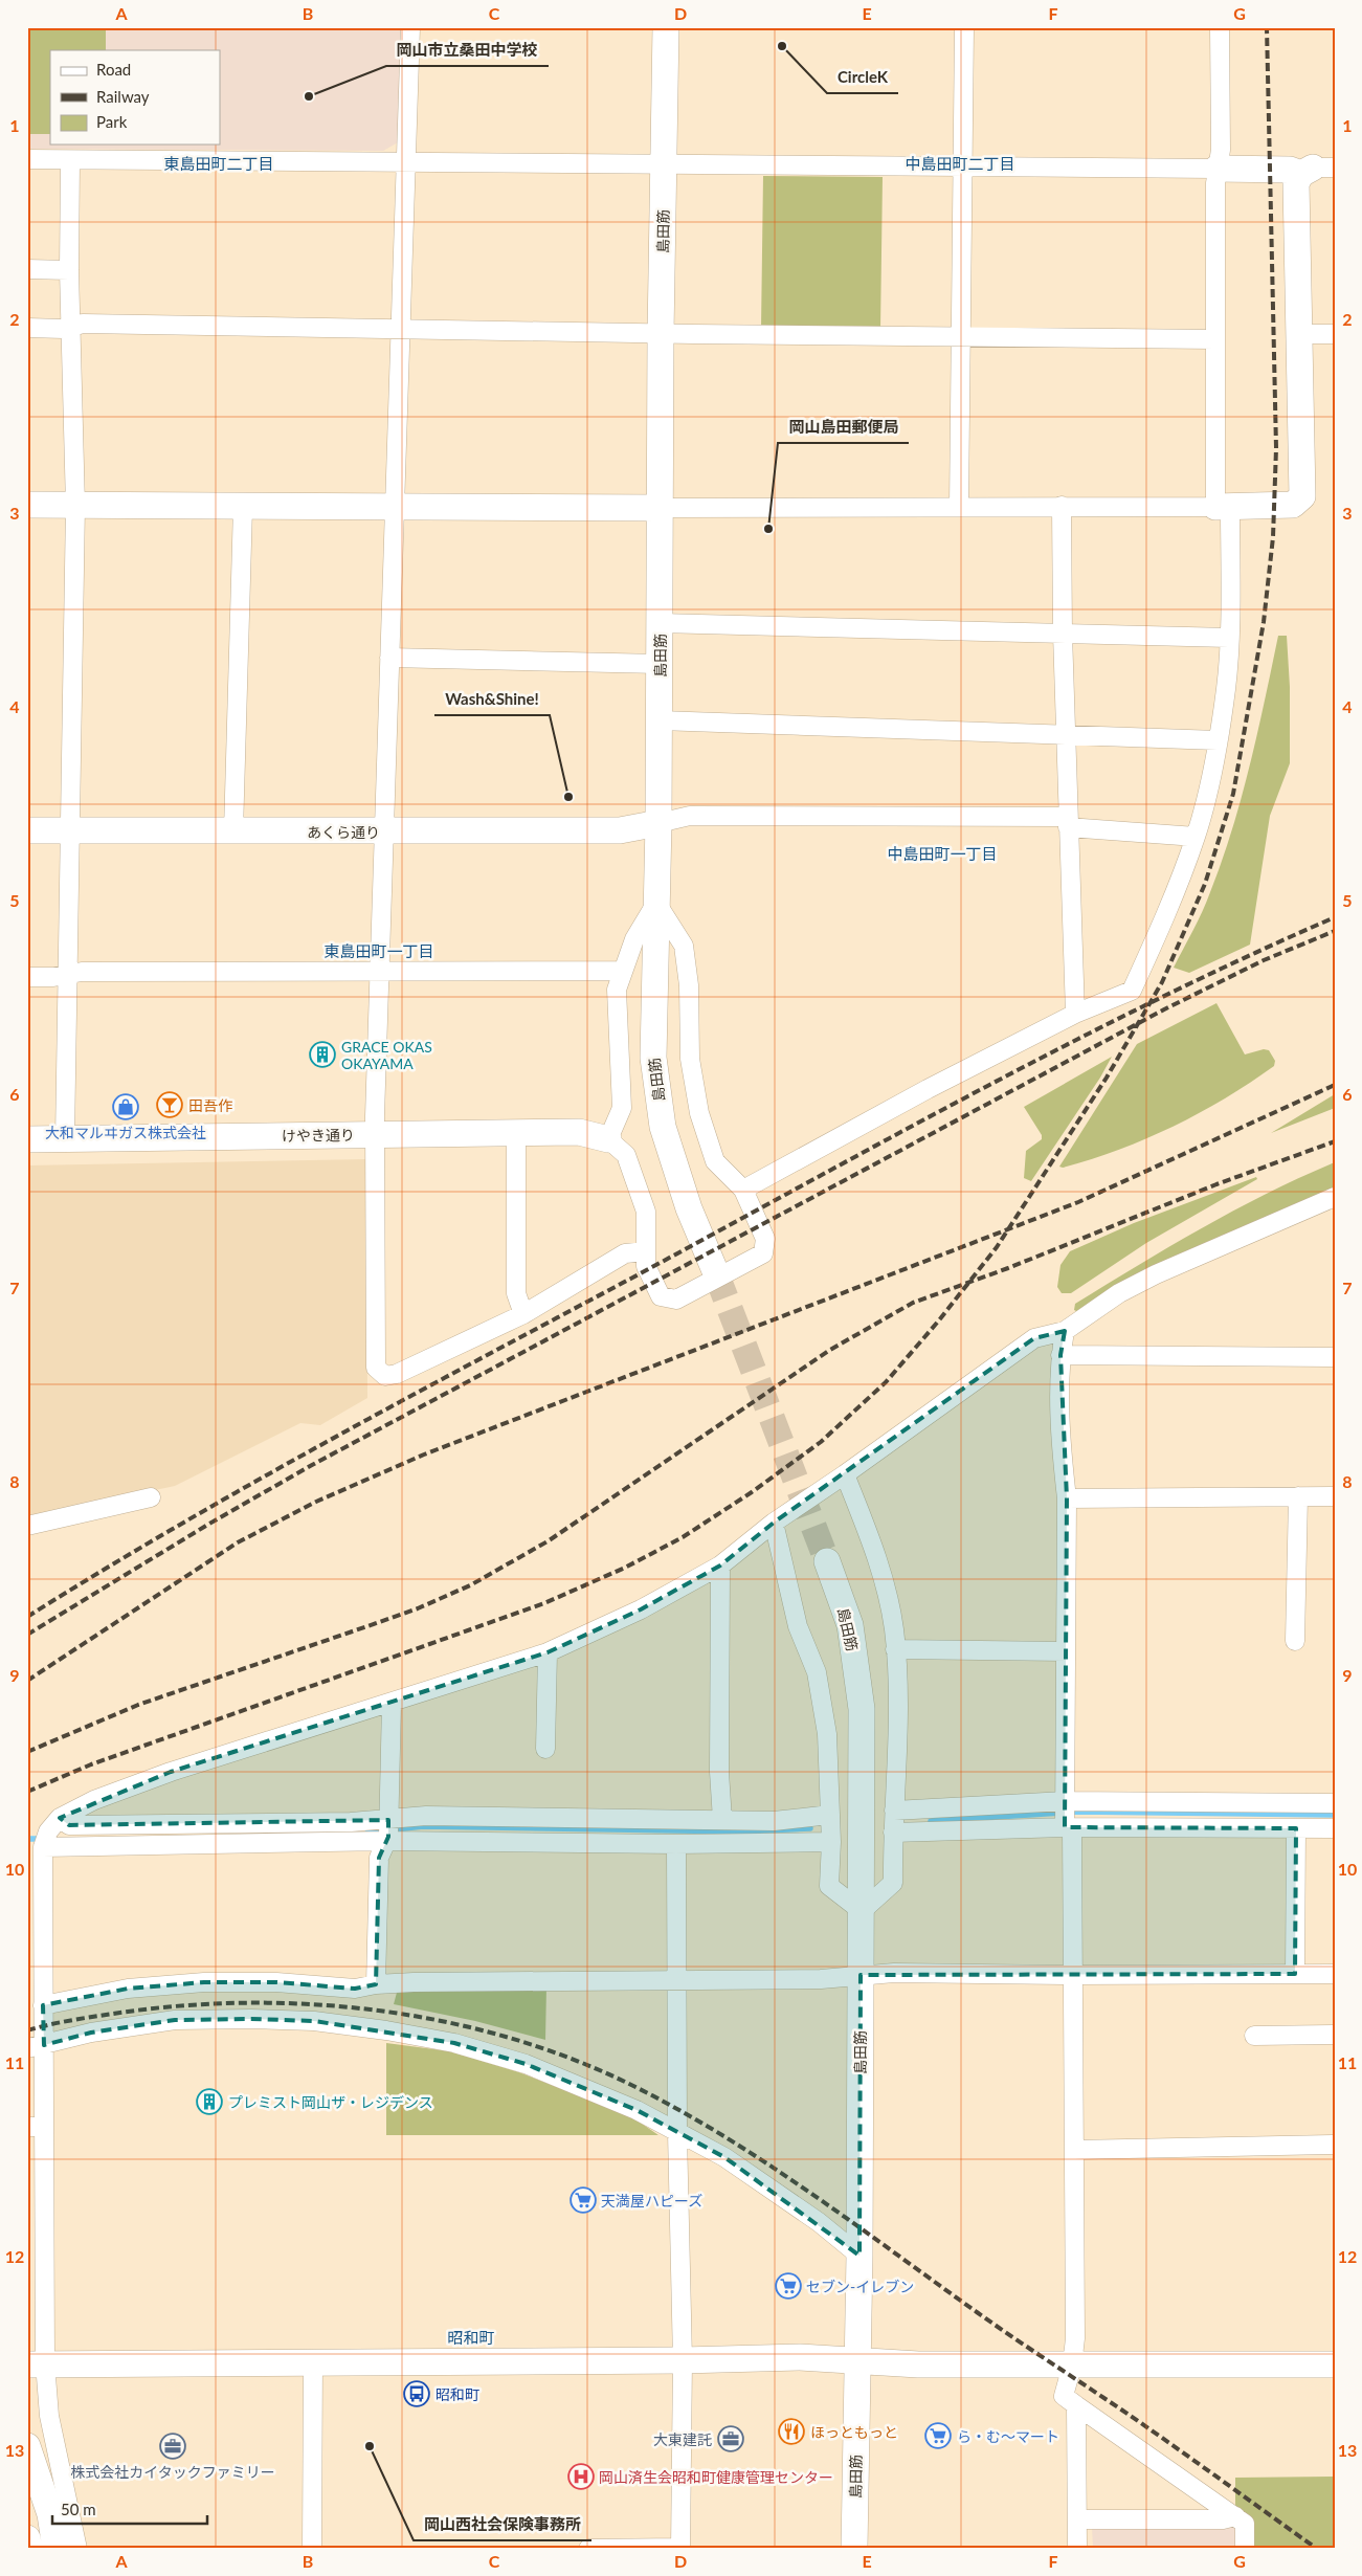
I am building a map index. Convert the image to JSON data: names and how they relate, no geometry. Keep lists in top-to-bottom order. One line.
{"streets":{"street":["島田筋","あくら通り","けやき通り"]},"crossings":[["島田筋","あくら通り"]],"districts":["東島田町二丁目","中島田町二丁目","中島田町一丁目","東島田町一丁目","昭和町"],"places":{"other":["CircleK","岡山市立桑田中学校","岡山島田郵便局","Wash&Shine!","岡山西社会保険事務所"],"building":["GRACE OKAS OKAYAMA","プレミスト岡山ザ・レジデンス"],"bar":["田吾作"],"shop":["大和マルヰガス株式会社"],"supermarket":["天満屋ハピーズ","セブン-イレブン","ら・む〜マート"],"bus stop":["昭和町"],"restaurant":["ほっともっと"],"office":["大東建託","株式会社カイタックファミリー"],"hospital":["岡山済生会昭和町健康管理センター"]},"legend":["Road","Railway","Park"],"scale_bar":"50 m","grid":{"columns":["A","B","C","D","E","F","G"],"rows":["1","2","3","4","5","6","7","8","9","10","11","12","13"]}}
